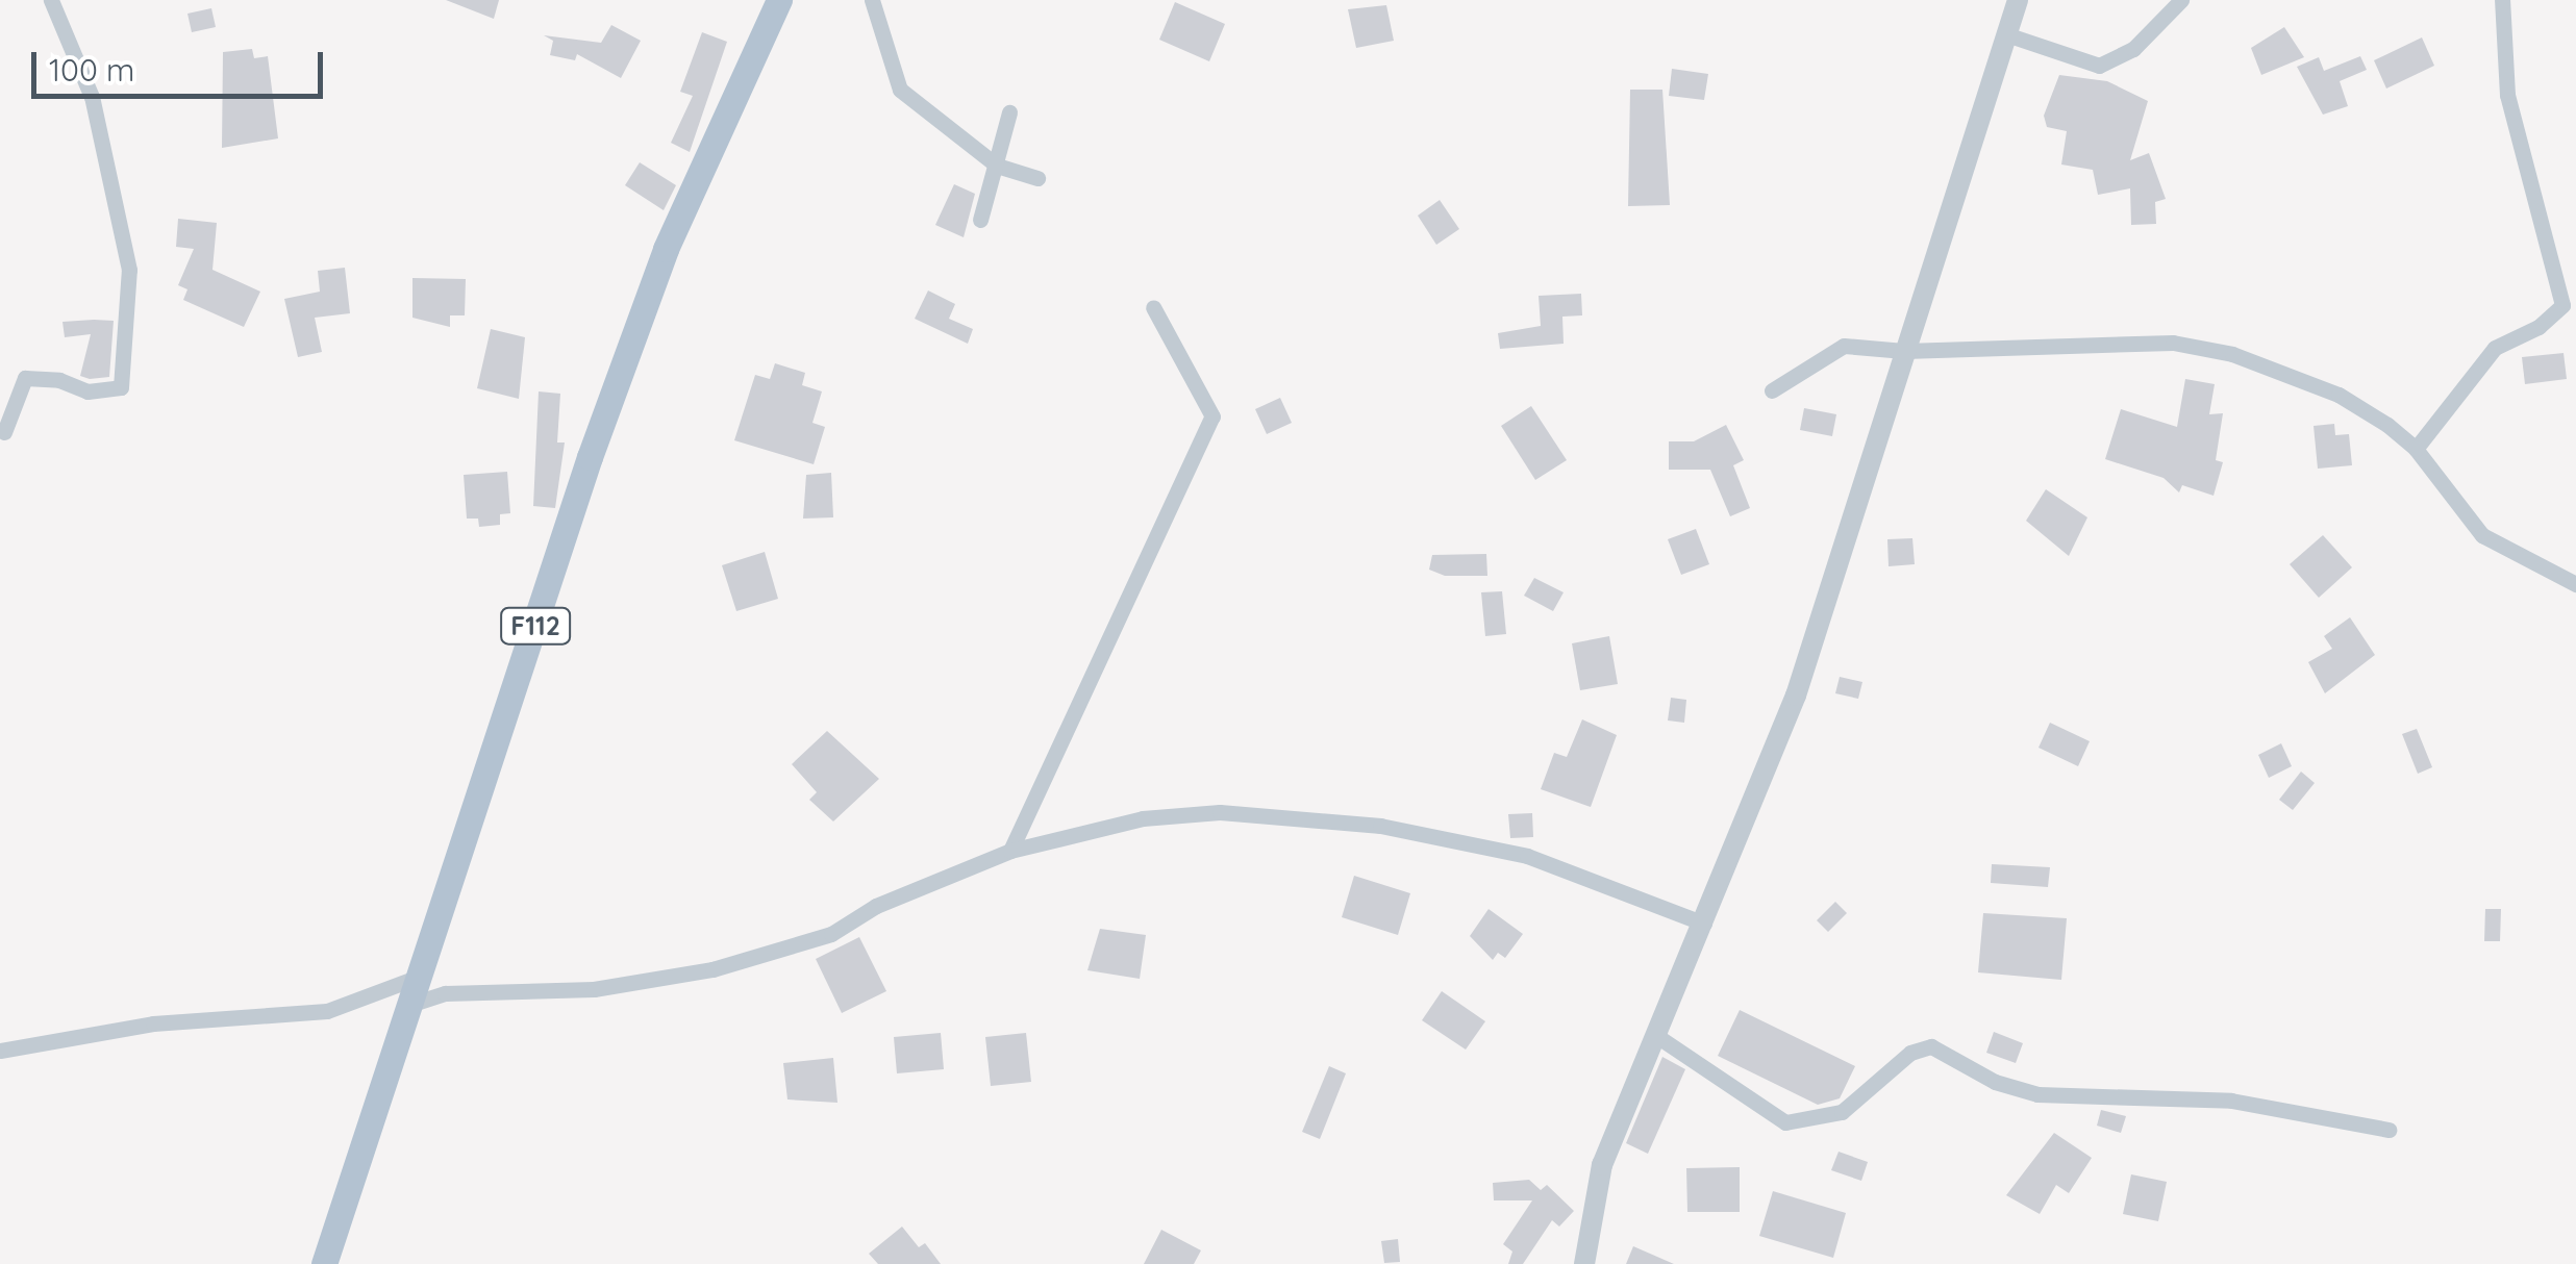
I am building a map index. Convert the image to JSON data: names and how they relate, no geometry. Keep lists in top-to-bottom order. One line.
{"streets":{"main road":["F112"]},"scale_bar":"100 m"}
